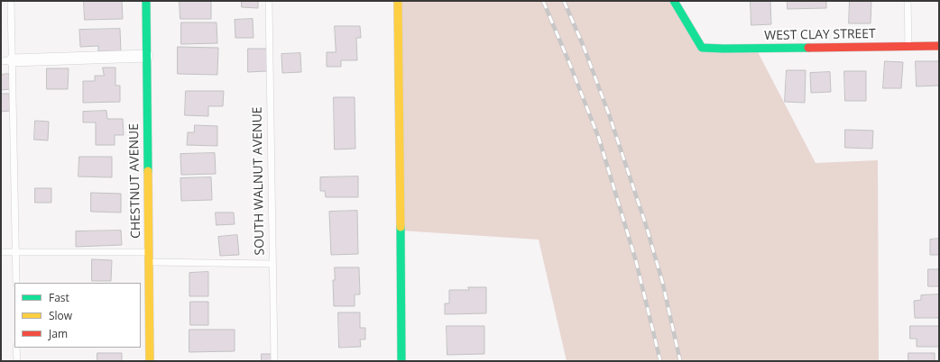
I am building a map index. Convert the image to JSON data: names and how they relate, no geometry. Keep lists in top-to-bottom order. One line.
{"streets":{"street":["WEST CLAY STREET","CHESTNUT AVENUE"],"lane":["SOUTH WALNUT AVENUE"]},"legend":["Fast","Slow","Jam"]}
